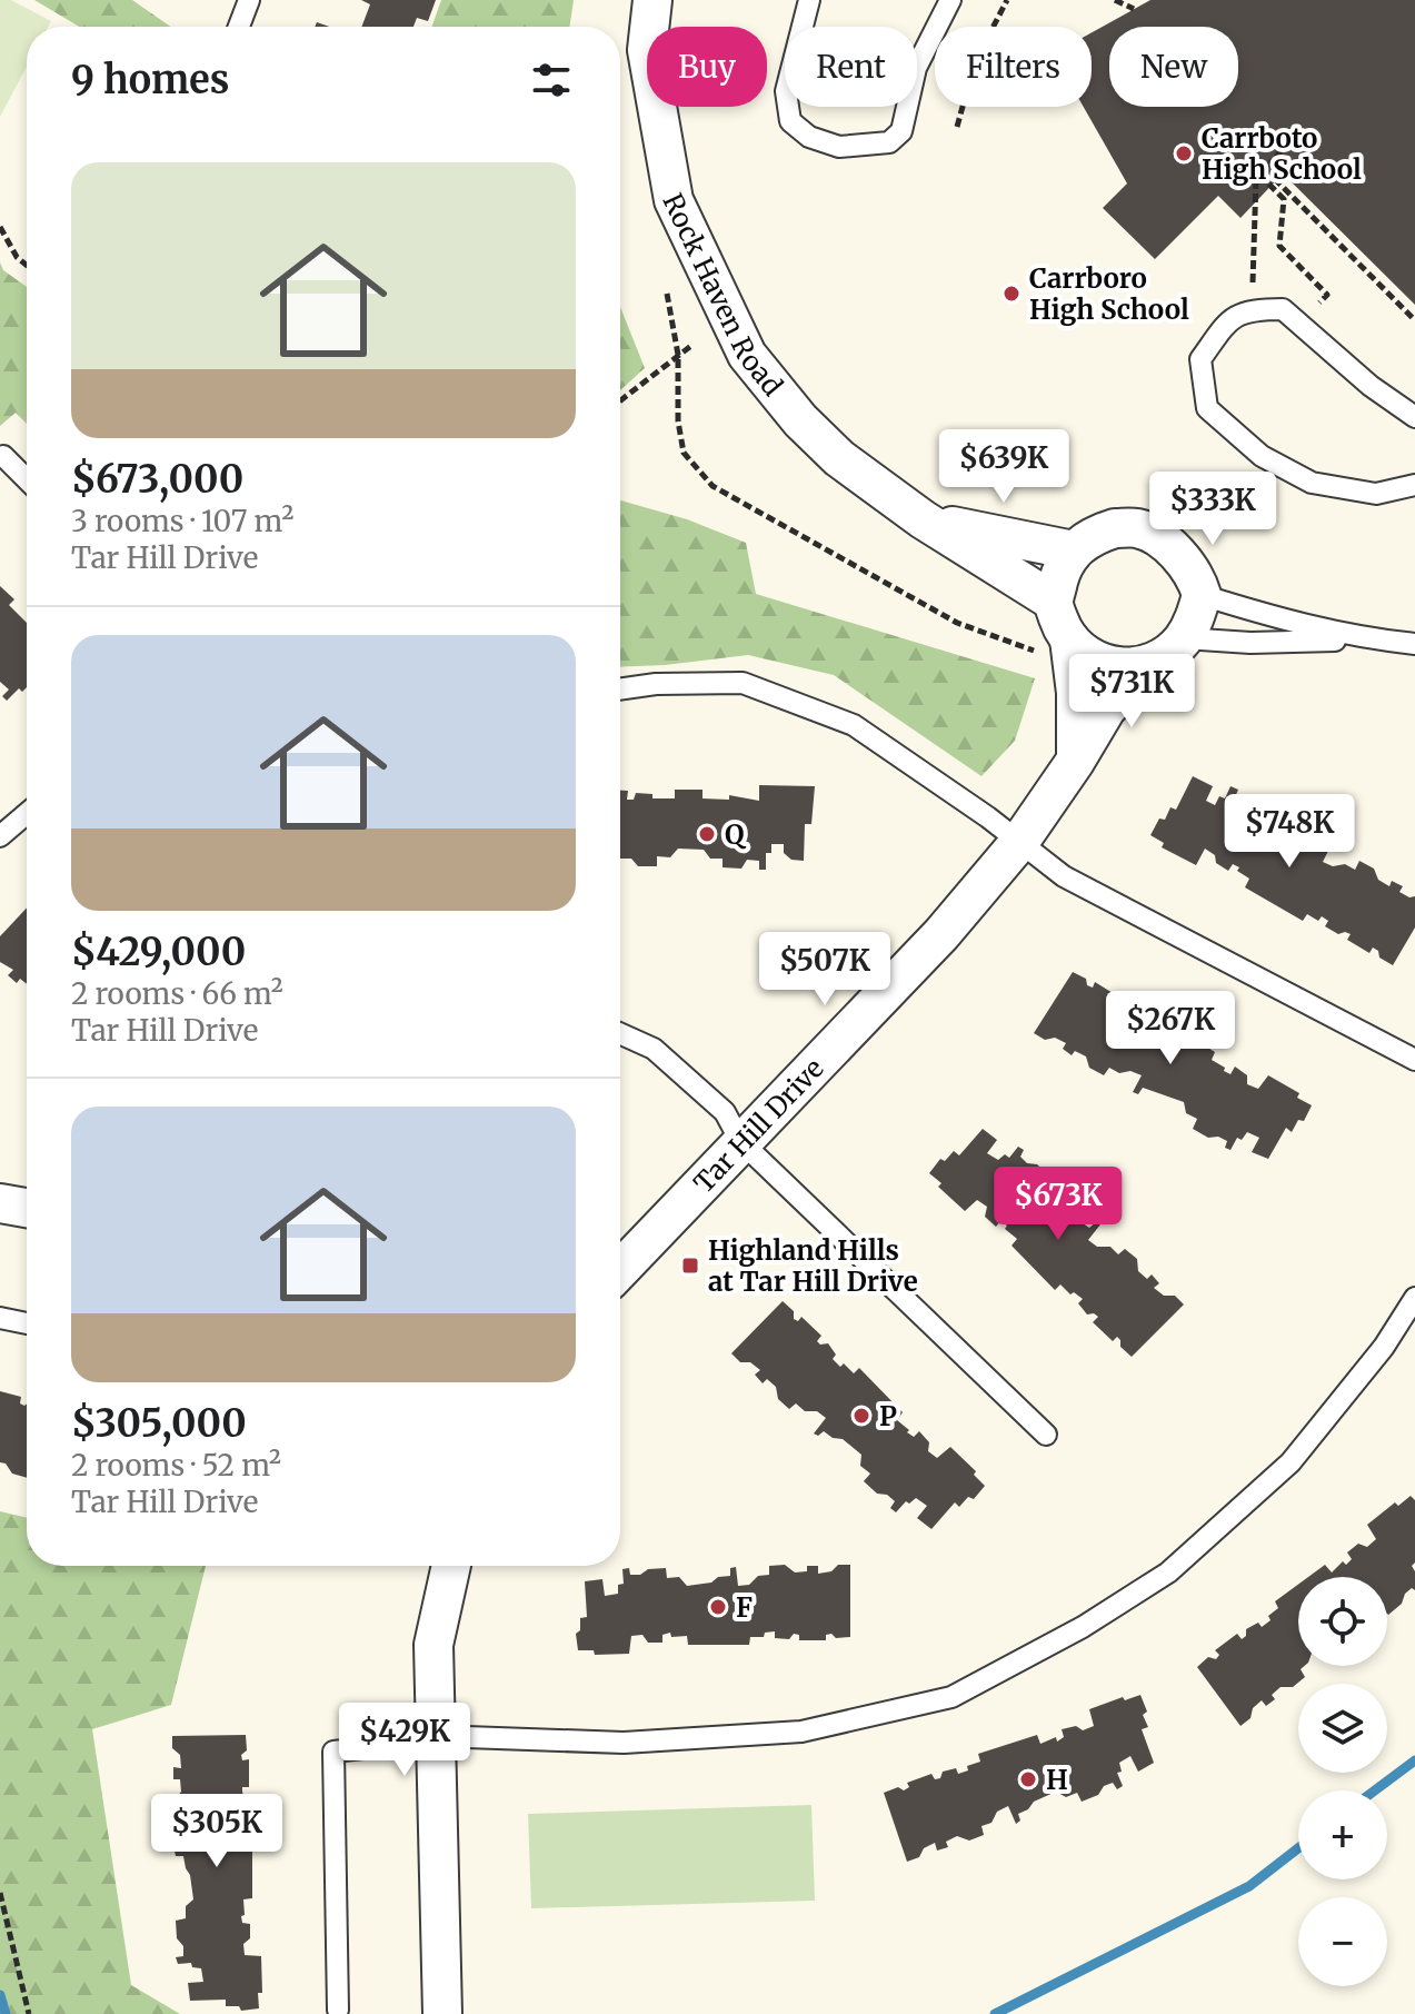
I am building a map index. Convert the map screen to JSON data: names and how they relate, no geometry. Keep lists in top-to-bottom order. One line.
{"streets":{"street":["Rock Haven Road","Tar Hill Drive"]},"crossings":[["Rock Haven Road","Tar Hill Drive"]],"places":{"other":["Carrboto High School","Carrboro High School","Q","P","F","H"],"transit":["Highland Hills at Tar Hill Drive"]},"page":{"chip":["Buy","Rent","Filters","New"],"heading":"9 homes","list":[{"name":"$673,000","note":"3 rooms · 107 m² · Tar Hill Drive"},{"name":"$429,000","note":"2 rooms · 66 m² · Tar Hill Drive"},{"name":"$305,000","note":"2 rooms · 52 m² · Tar Hill Drive"}],"price":["$639K","$333K","$731K","$748K","$507K","$267K","$673K","$429K","$305K"],"map_buttons":["+","−"]}}
